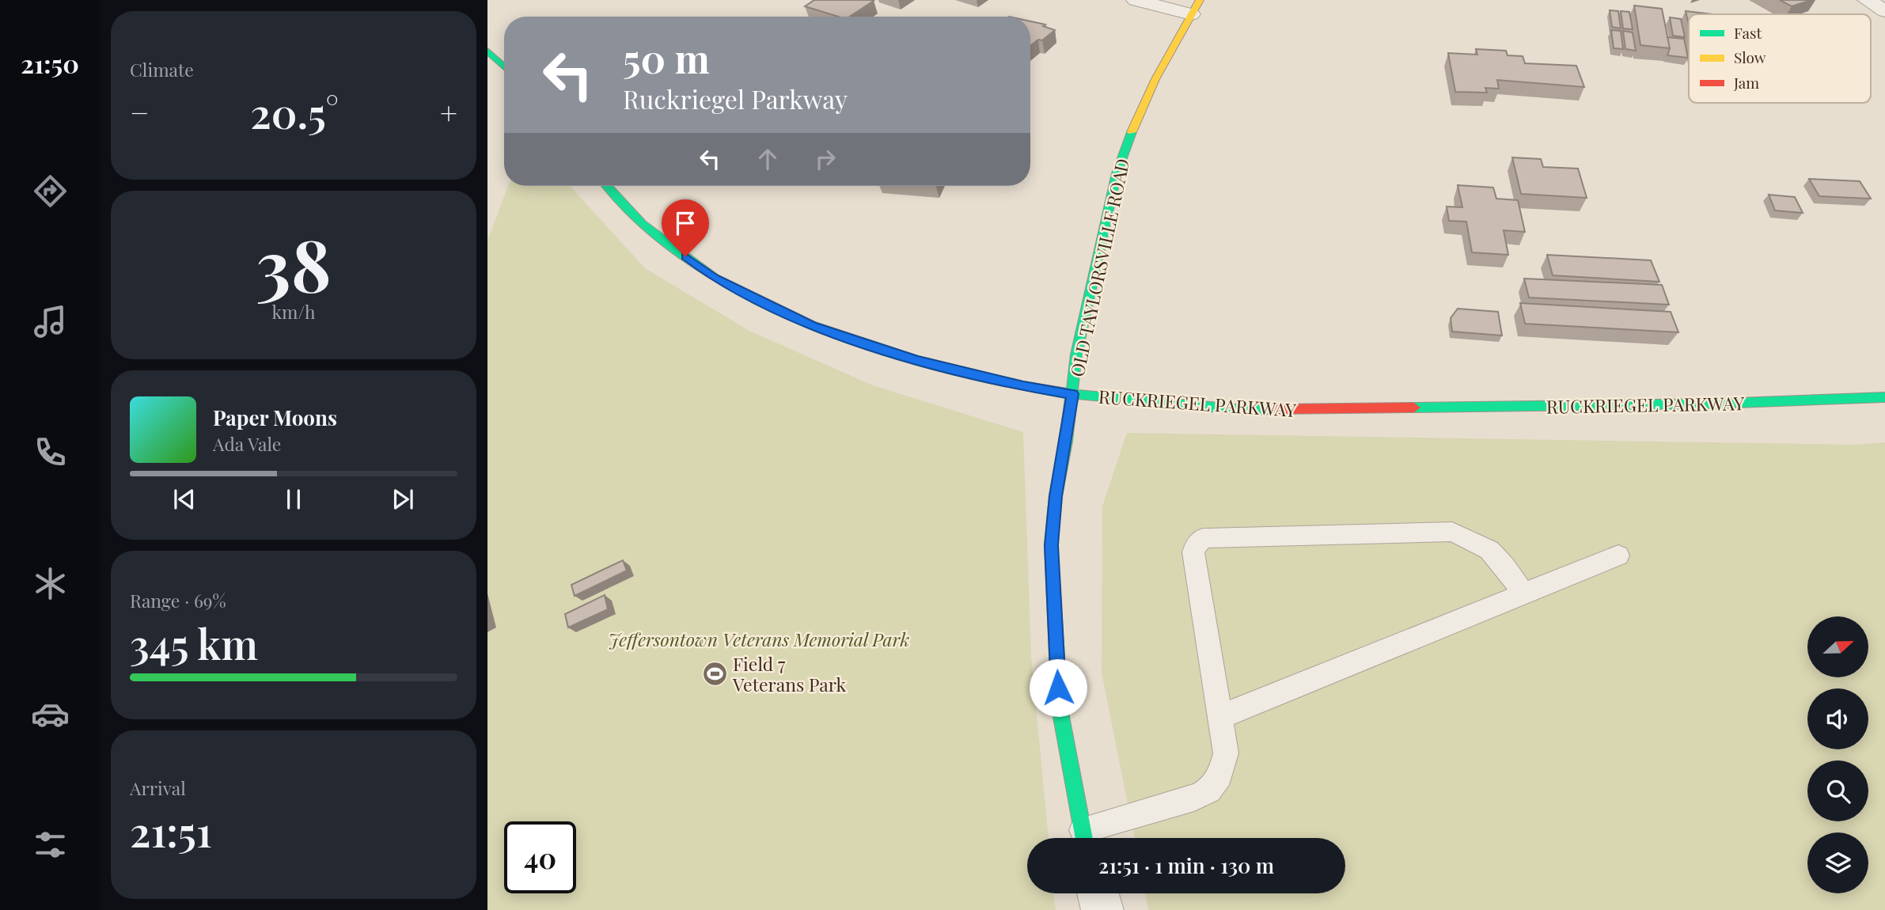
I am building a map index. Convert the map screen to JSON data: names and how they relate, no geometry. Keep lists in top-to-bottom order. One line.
{"streets":{"main road":["OLD TAYLORSVILLE ROAD","RUCKRIEGEL PARKWAY"]},"crossings":[["OLD TAYLORSVILLE ROAD","RUCKRIEGEL PARKWAY"]],"parks":["Jeffersontown Veterans Memorial Park"],"places":{"sports":["Field 7 Veterans Park"]},"legend":["Fast","Slow","Jam"],"north":"right","page":{"tabs":"21:50","tile":["Climate",["38","km/h"],["Range · 69%","345 km"],["Arrival","21:51"]],"turn":["50 m","Ruckriegel Parkway"],"heat":["−","20.5°","+"],"song":["Paper Moons","Ada Vale"],"limit":"40","trip":"21:51 · 1 min · 130 m"}}
